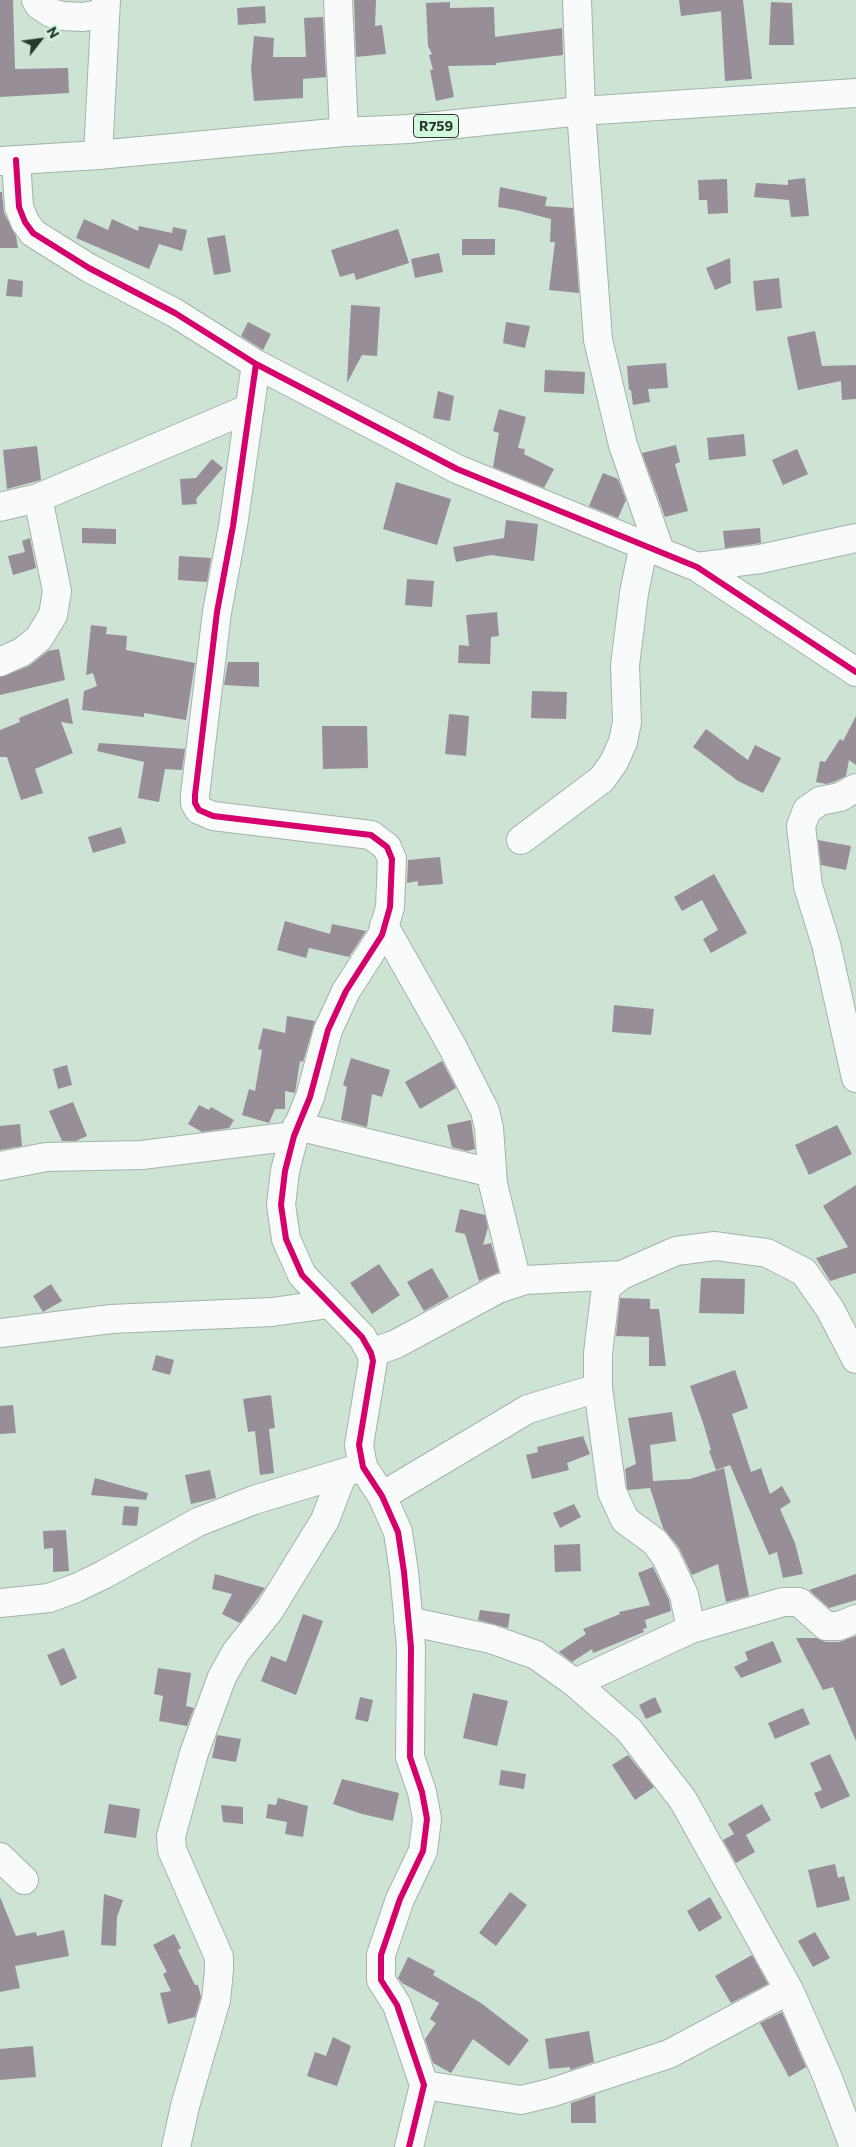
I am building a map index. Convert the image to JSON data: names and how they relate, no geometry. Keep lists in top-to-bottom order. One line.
{"streets":{"street":["R759"]},"north":"top right"}
